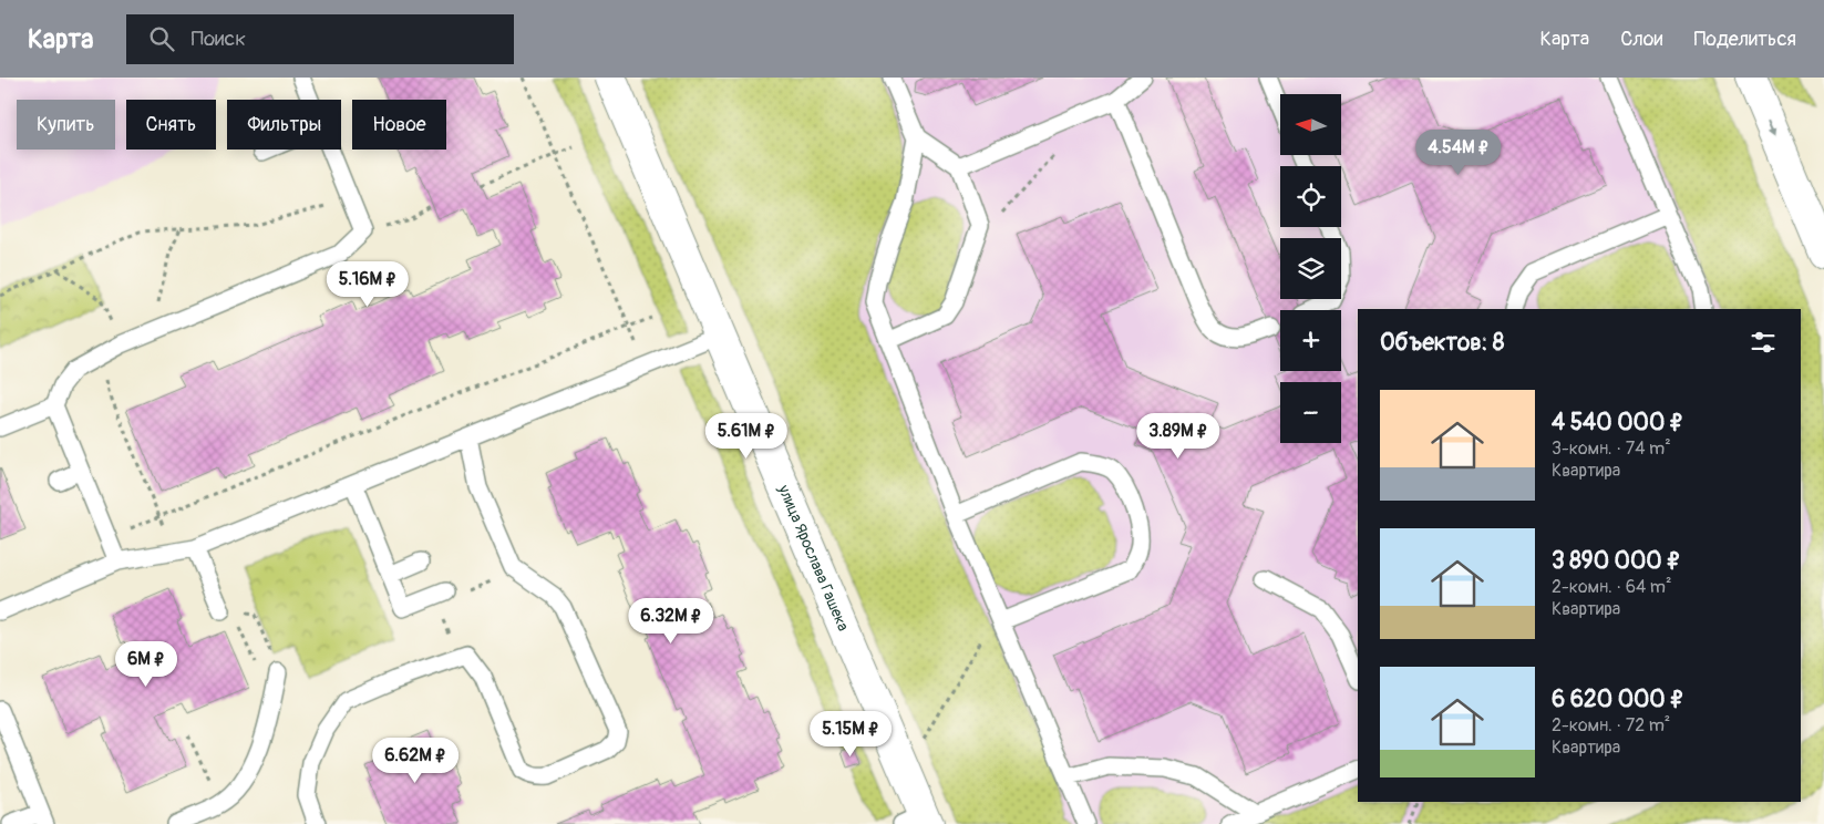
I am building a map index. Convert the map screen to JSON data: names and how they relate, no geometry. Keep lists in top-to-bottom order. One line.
{"streets":{"street":["улица Ярослава Гашека"]},"north":"left","page":{"header":"Карта","search":"Поиск","nav":["Карта","Слои","Поделиться"],"map_buttons":["+","−"],"chip":["Купить","Снять","Фильтры","Новое"],"price":["4.54M ₽","5.16M ₽","5.61M ₽","3.89M ₽","6.32M ₽","6M ₽","5.15M ₽","6.62M ₽"],"heading":"Объектов: 8","list":[{"name":"4 540 000 ₽","note":"3-комн. · 74 m² · Квартира"},{"name":"3 890 000 ₽","note":"2-комн. · 64 m² · Квартира"},{"name":"6 620 000 ₽","note":"2-комн. · 72 m² · Квартира"}]}}
